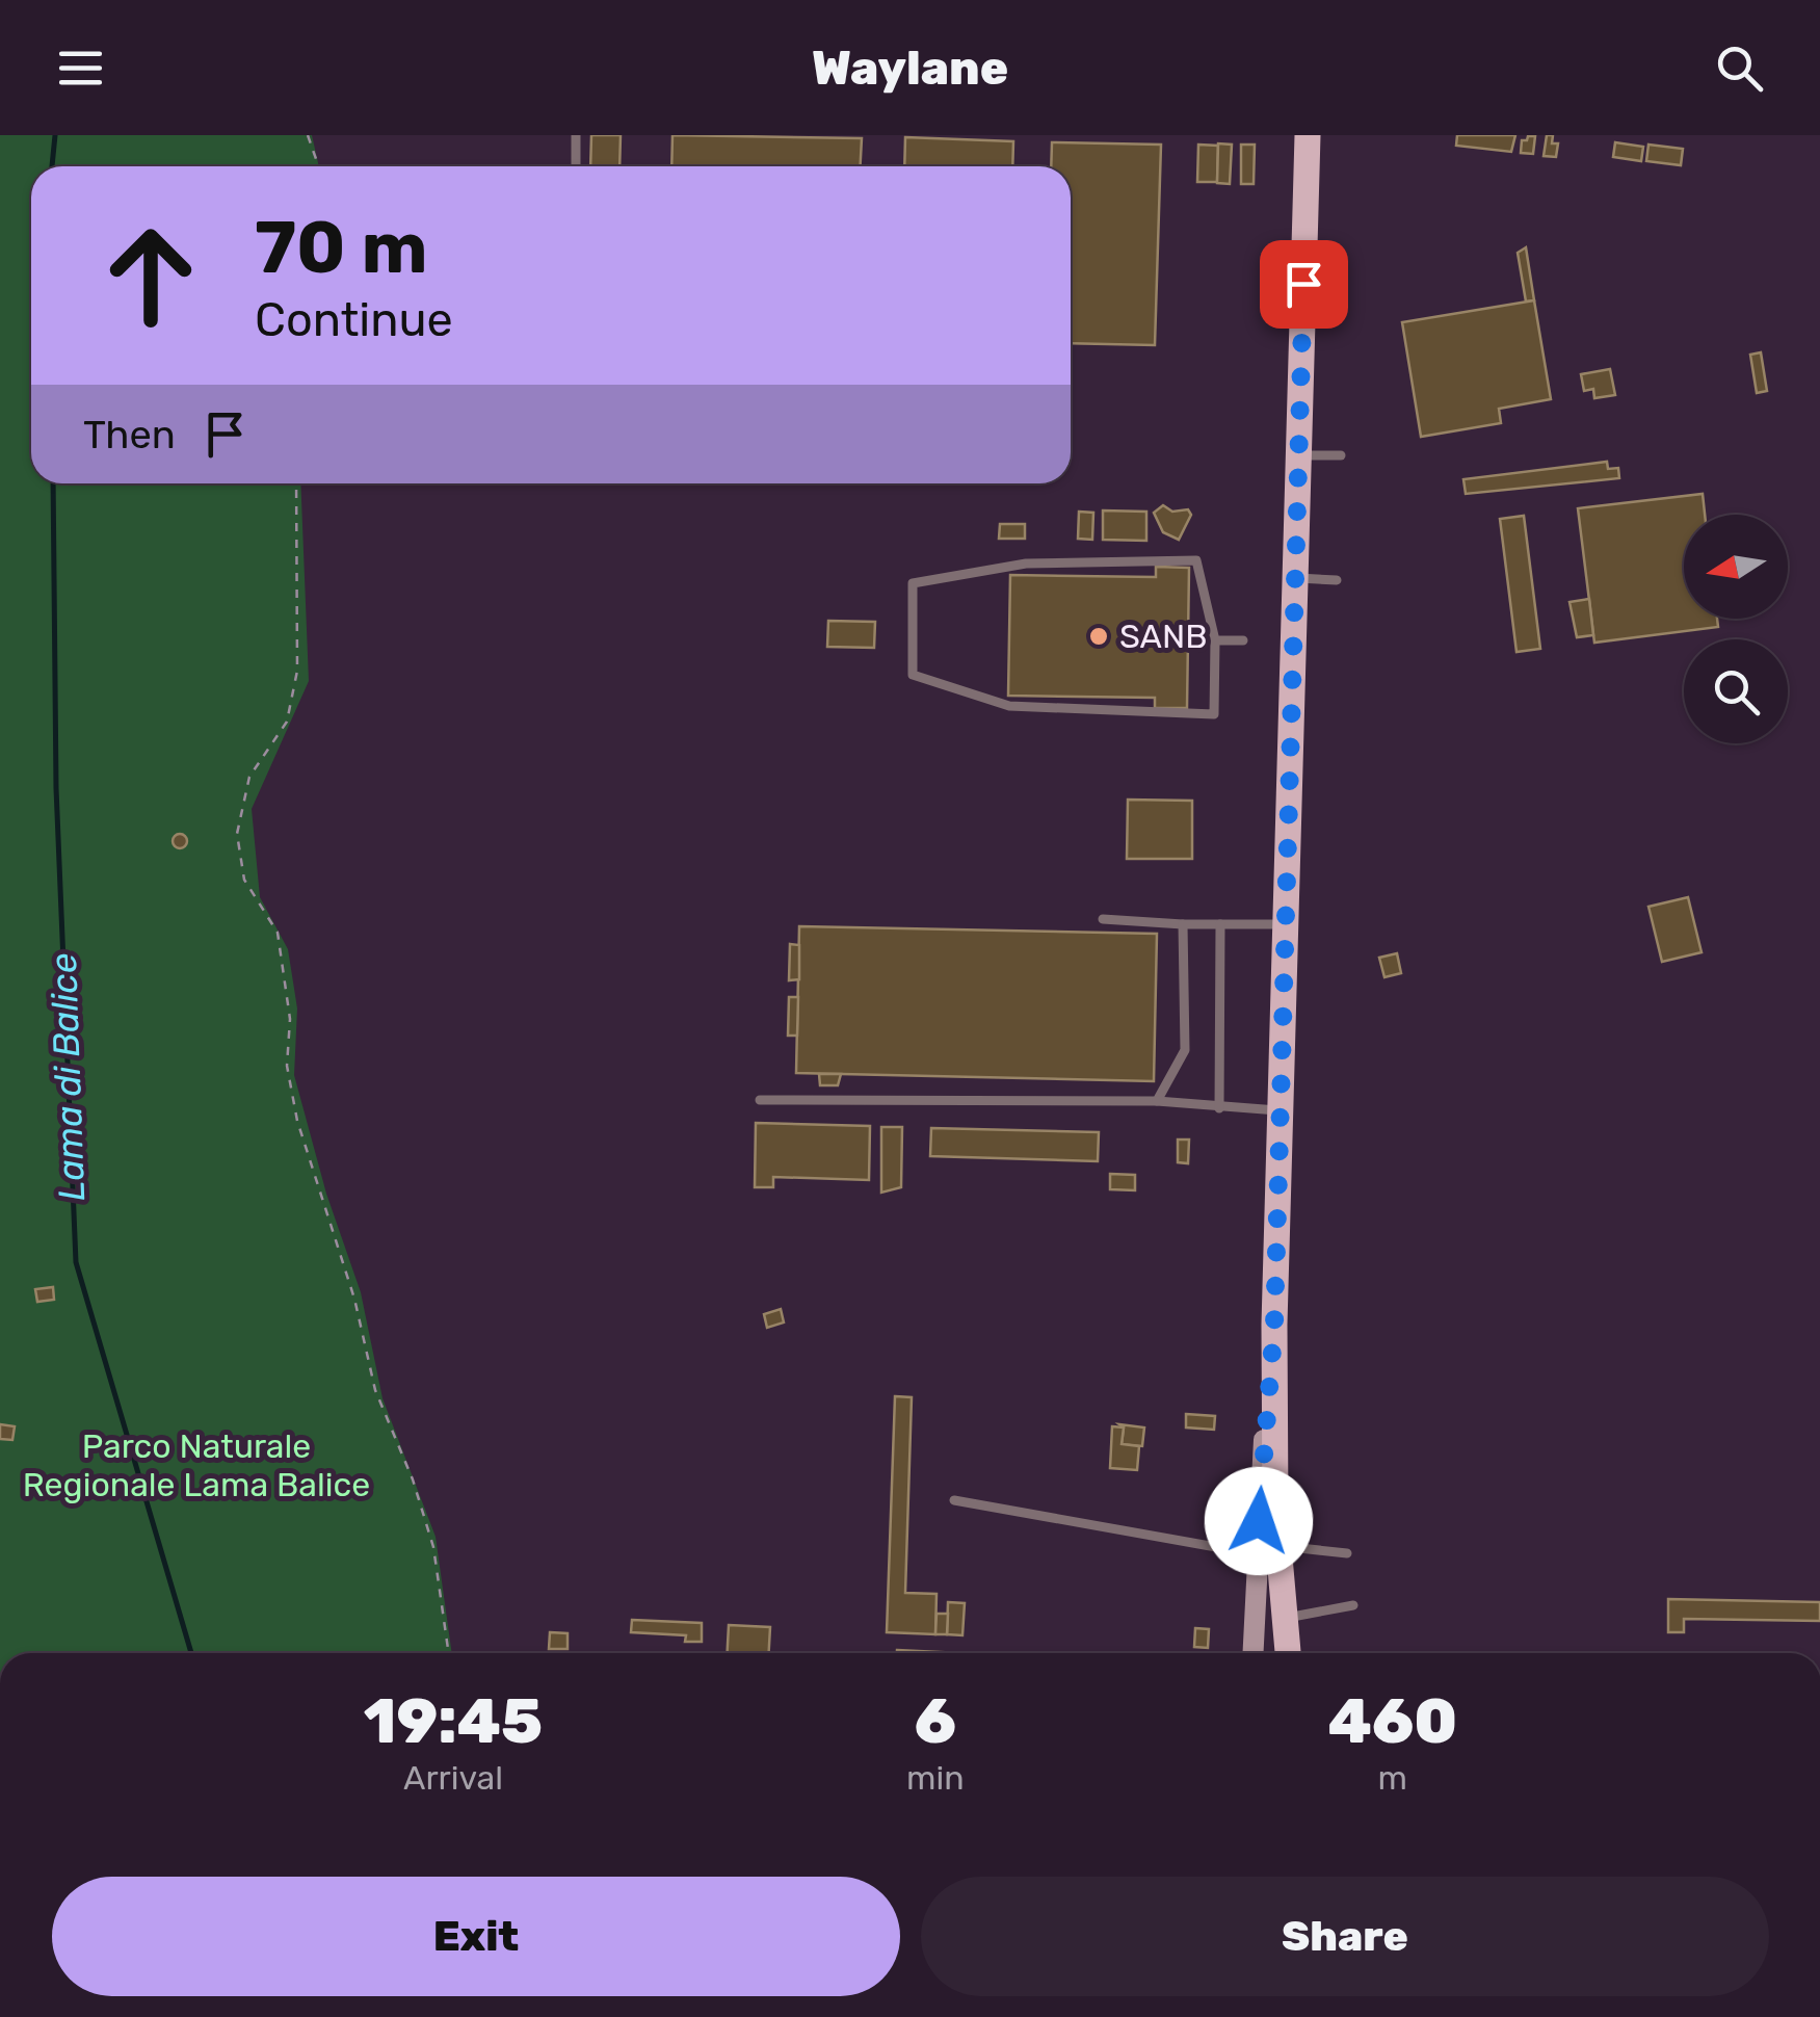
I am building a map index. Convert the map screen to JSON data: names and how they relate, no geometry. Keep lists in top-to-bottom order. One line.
{"water":["Lama di Balice"],"parks":["Parco Naturale Regionale Lama Balice"],"places":["SANB"],"north":"left","page":{"header":"Waylane","turn":["70 m","Continue"],"then":"Then","eta":["19:45","Arrival","6","min","460","m"],"buttons":["Exit","Share"]}}
